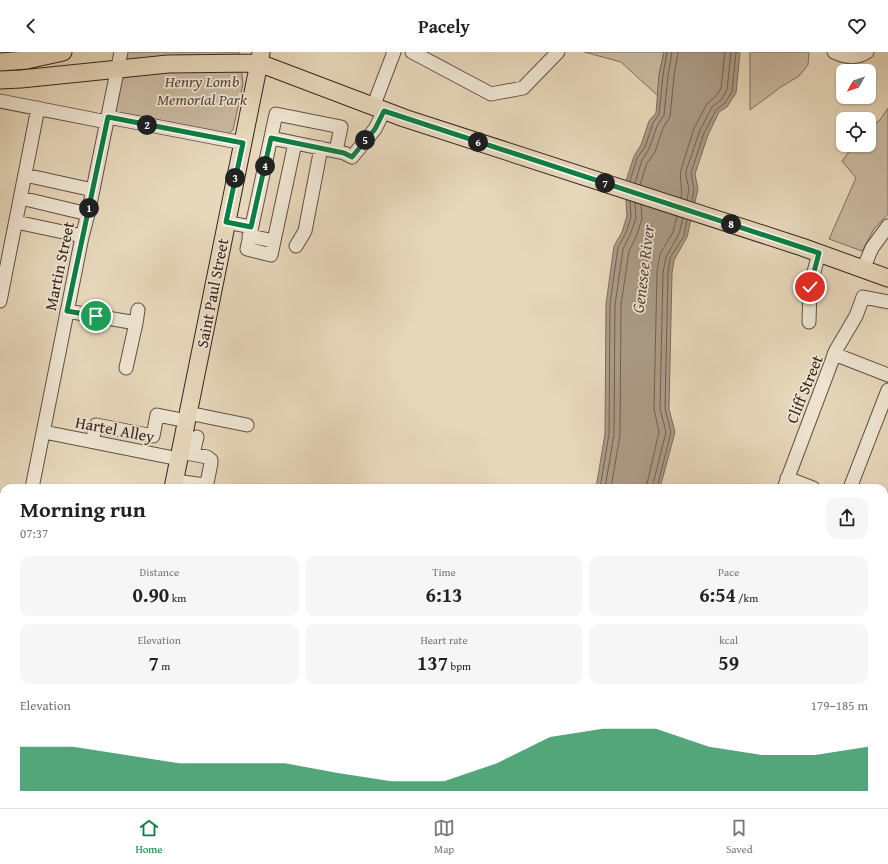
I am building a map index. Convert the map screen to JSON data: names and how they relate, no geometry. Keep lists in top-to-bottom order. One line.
{"streets":{"main road":["Saint Paul Street"],"street":["Martin Street","Cliff Street","Hartel Alley"]},"crossings":[["Martin Street","Hartel Alley"],["Saint Paul Street","Hartel Alley"]],"water":["Genesee River"],"parks":["Henry Lomb Memorial Park"],"north":"bottom left","page":{"header":"Pacely","pins":["2","5","6","4","3","7","1","8"],"heading":["Morning run","07:37"],"stats":[["Distance","0.90 km"],["Time","6:13"],["Pace","6:54 /km"],["Elevation","7 m"],["Heart rate","137 bpm"],["kcal","59"]],"chart":["Elevation","179–185 m"],"tabs":["Home","Map","Saved"]}}
